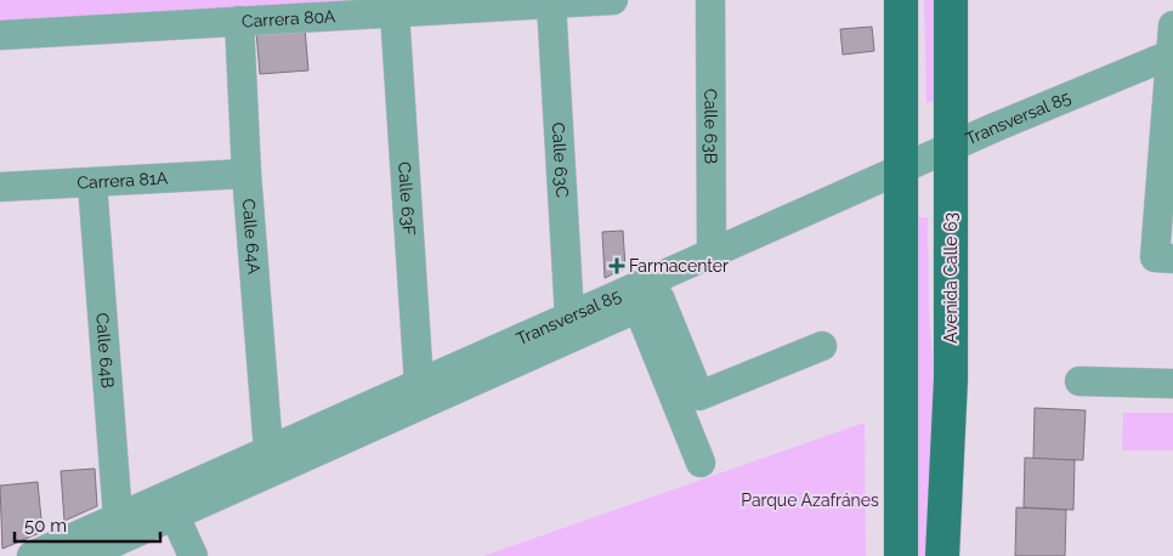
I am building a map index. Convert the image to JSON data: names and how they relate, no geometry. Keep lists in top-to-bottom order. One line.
{"streets":{"main road":["Avenida Calle 63"],"street":["Carrera 80A","Transversal 85","Calle 63B","Calle 63C","Carrera 81A","Calle 63F","Calle 64A","Calle 64B"]},"crossings":[["Carrera 80A","Calle 63C"],["Carrera 80A","Calle 63F"],["Carrera 80A","Calle 64A"],["Transversal 85","Calle 63B"],["Transversal 85","Calle 63C"],["Transversal 85","Calle 63F"],["Transversal 85","Calle 64A"],["Transversal 85","Avenida Calle 63"],["Transversal 85","Calle 64B"],["Carrera 81A","Calle 64A"],["Carrera 81A","Calle 64B"]],"parks":["Parque Azafránes"],"places":{"health":["Farmacenter"]},"scale_bar":"50 m"}
